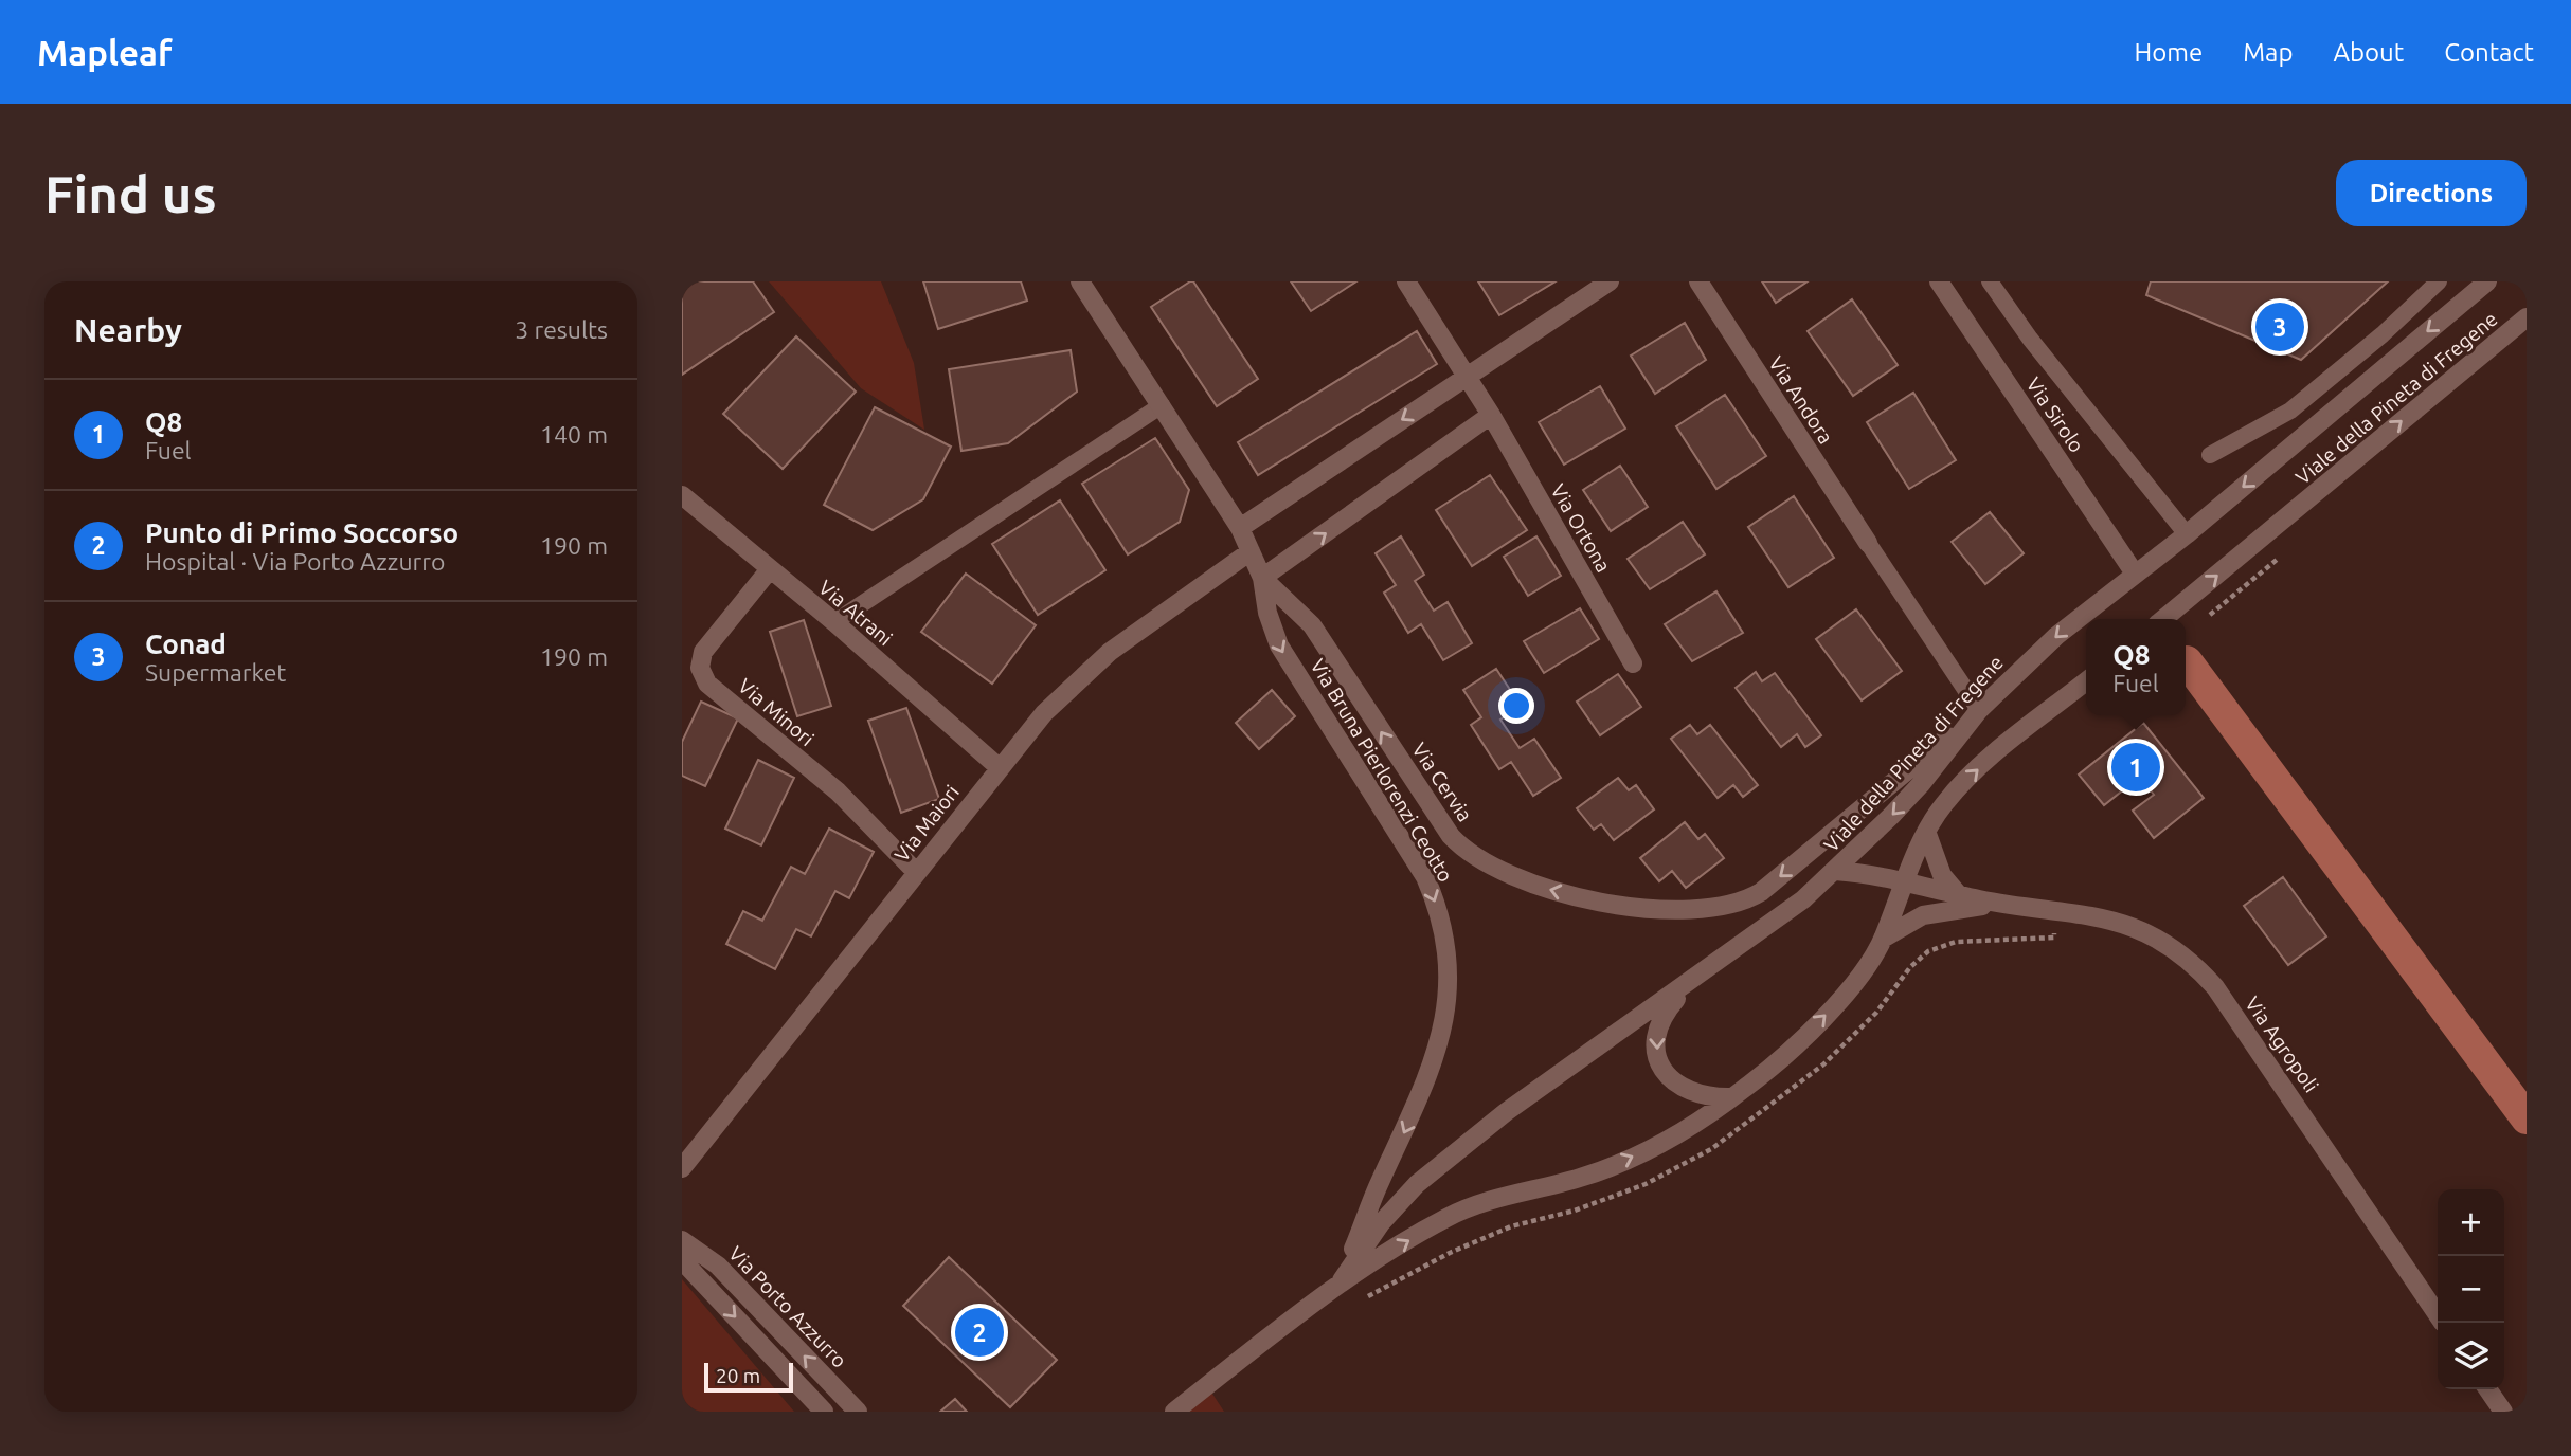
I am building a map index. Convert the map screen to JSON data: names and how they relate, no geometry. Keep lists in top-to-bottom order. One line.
{"streets":{"street":["Viale della Pineta di Fregene","Via Andora","Via Sirolo","Via Ortona","Via Atrani","Via Minori","Via Bruna Pierlorenzi Ceotto","Via Cervia","Via Maiori","Via Agropoli","Via Porto Azzurro"]},"crossings":[["Viale della Pineta di Fregene","Via Sirolo"],["Viale della Pineta di Fregene","Via Bruna Pierlorenzi Ceotto"],["Viale della Pineta di Fregene","Via Cervia"],["Via Atrani","Via Minori"],["Via Atrani","Via Maiori"],["Via Minori","Via Maiori"],["Via Bruna Pierlorenzi Ceotto","Via Cervia"],["Via Cervia","Via Maiori"]],"one_way":["Via Bruna Pierlorenzi Ceotto"],"scale_bar":"20 m","page":{"header":"Mapleaf","nav":["Home","Map","About","Contact"],"buttons":"Directions","title":"Find us","heading":["Nearby","3 results"],"pins":["3","1","2"],"list":[{"mark":"1","name":"Q8","note":"Fuel","value":"140 m"},{"mark":"2","name":"Punto di Primo Soccorso","note":"Hospital · Via Porto Azzurro","value":"190 m"},{"mark":"3","name":"Conad","note":"Supermarket","value":"190 m"}],"popup":["Q8","Fuel"],"map_buttons":["+","−"],"scale":"20 m"}}
